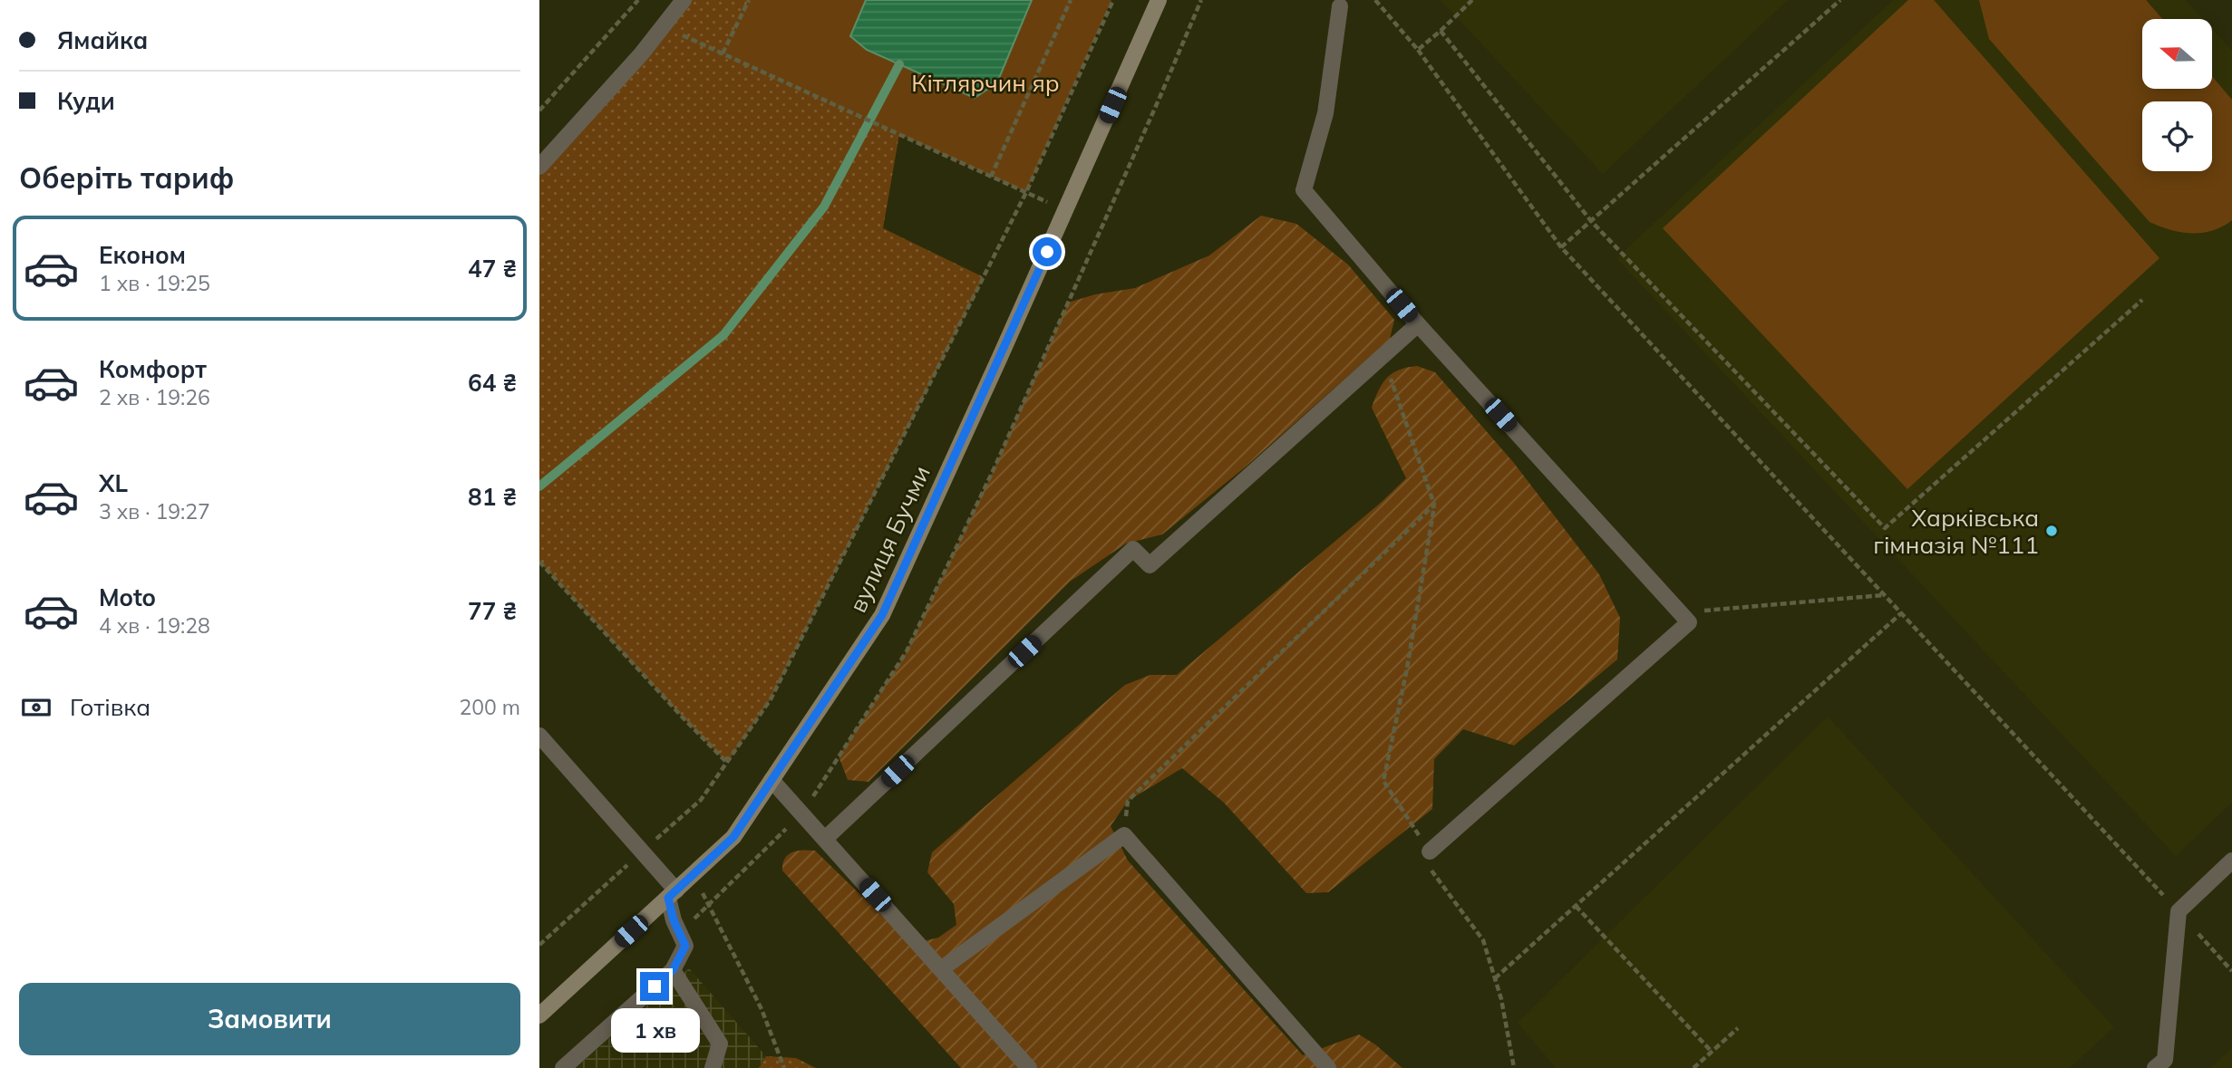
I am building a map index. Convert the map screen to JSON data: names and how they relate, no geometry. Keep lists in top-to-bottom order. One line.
{"streets":{"street":["вулиця Бучми"]},"parks":["Кітлярчин яр"],"places":["Харківська гімназія №111"],"north":"left","page":{"banner":["Ямайка","Куди"],"heading":"Оберіть тариф","list":[{"name":"Економ","note":"1 хв · 19:25","value":"47 ₴"},{"name":"Комфорт","note":"2 хв · 19:26","value":"64 ₴"},{"name":"XL","note":"3 хв · 19:27","value":"81 ₴"},{"name":"Moto","note":"4 хв · 19:28","value":"77 ₴"}],"pay":["Готівка","200 m"],"buttons":"Замовити","bubble":"1 хв"}}
